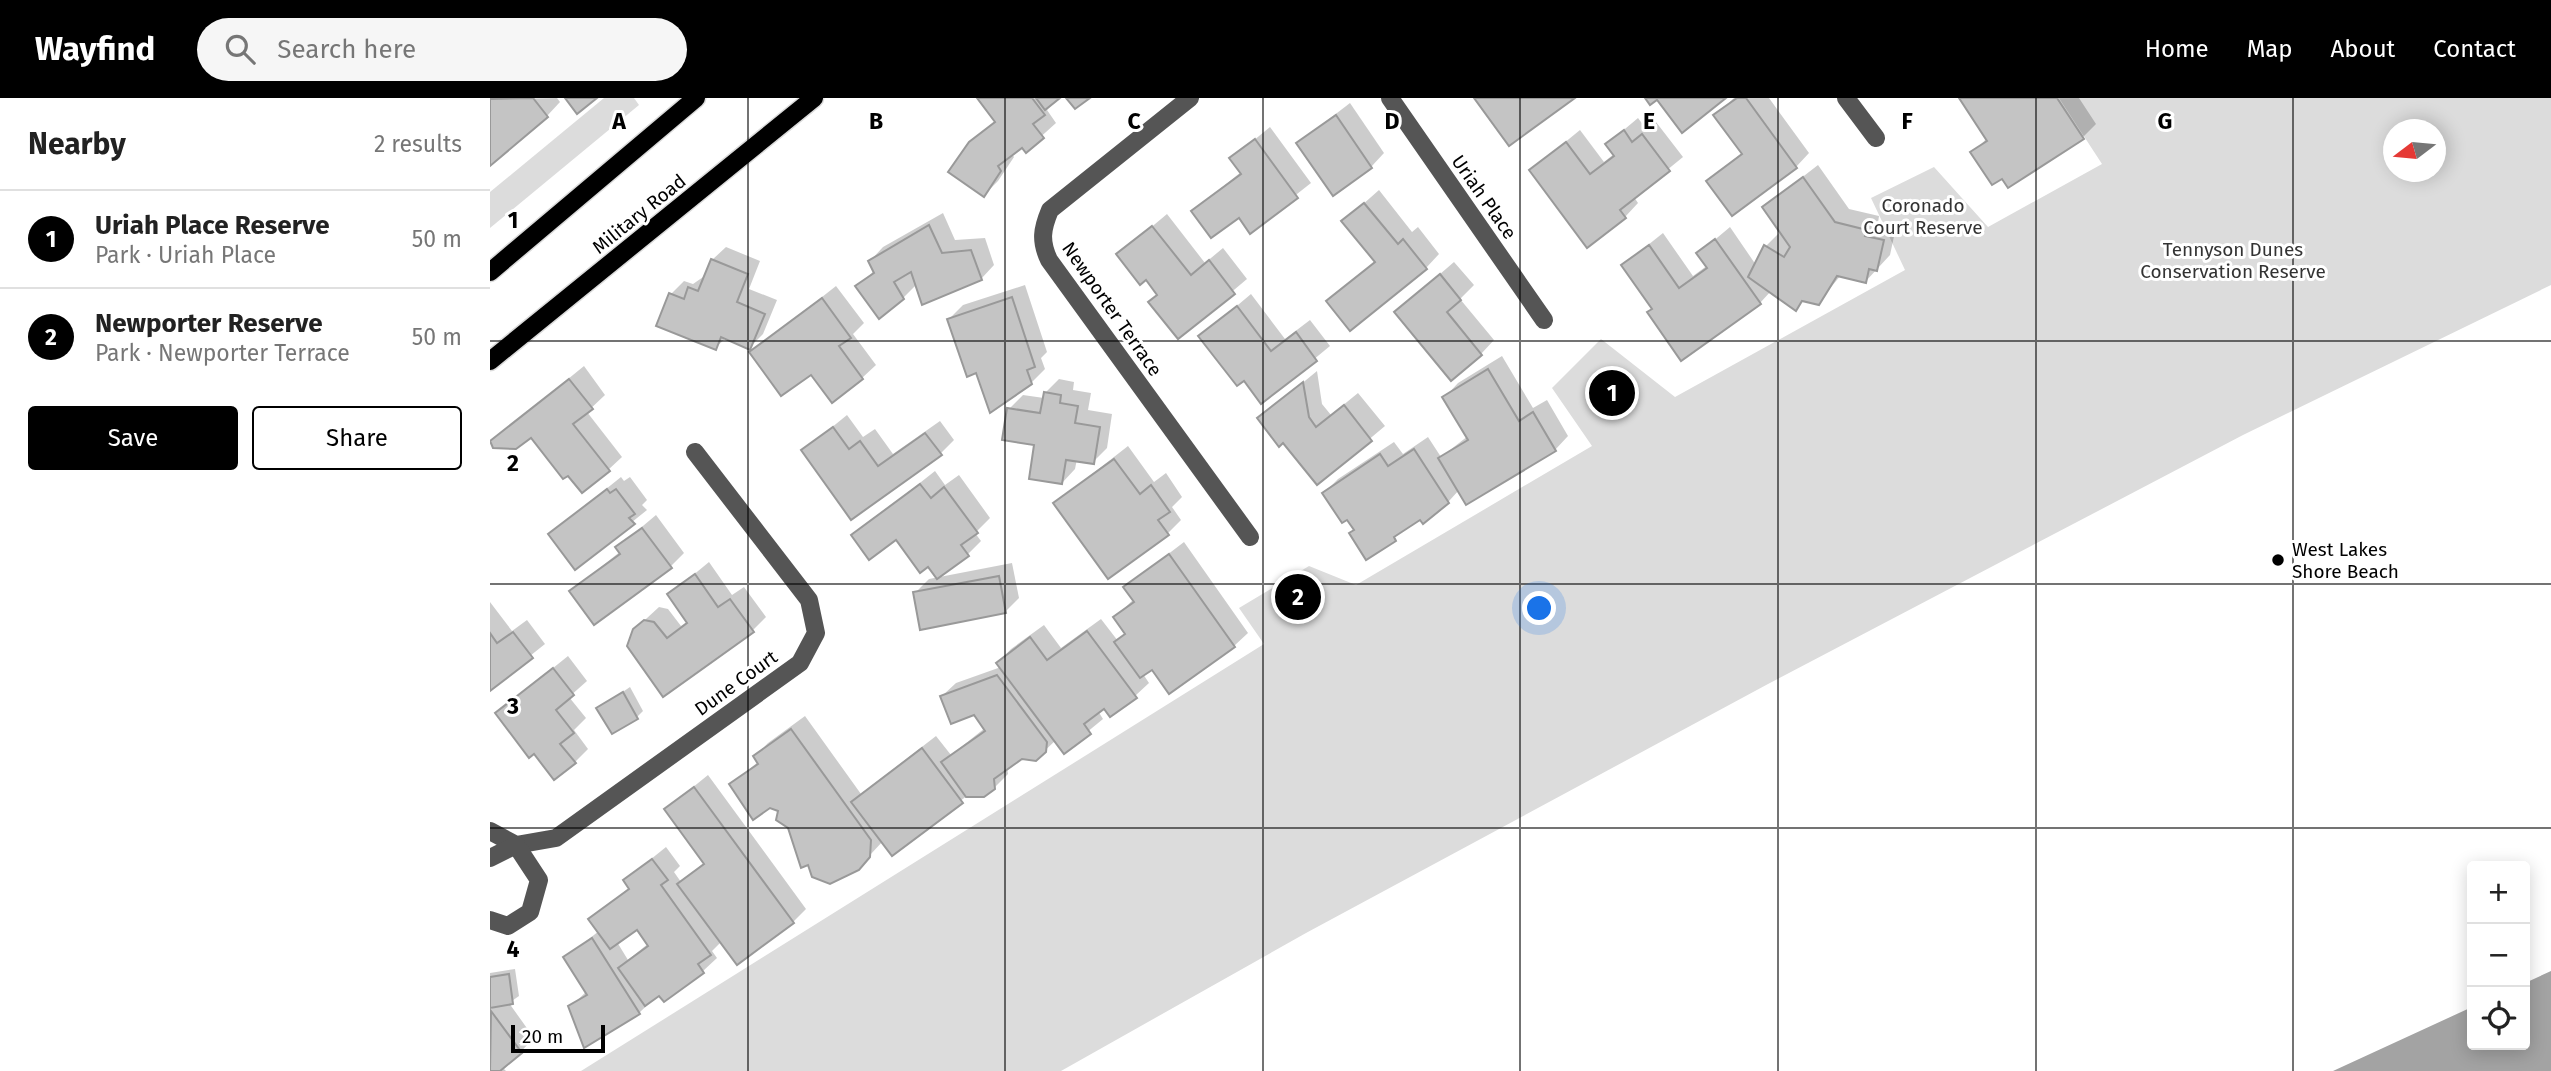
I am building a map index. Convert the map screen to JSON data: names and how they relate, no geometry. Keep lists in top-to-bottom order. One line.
{"streets":{"main road":["Military Road"],"street":["Uriah Place","Newporter Terrace","Dune Court"]},"parks":["Coronado Court Reserve","Tennyson Dunes Conservation Reserve"],"places":["West Lakes Shore Beach"],"scale_bar":"20 m","north":"left","page":{"header":"Wayfind","search":"Search here","nav":["Home","Map","About","Contact"],"heading":["Nearby","2 results"],"list":[{"mark":"1","name":"Uriah Place Reserve","note":"Park · Uriah Place","value":"50 m"},{"mark":"2","name":"Newporter Reserve","note":"Park · Newporter Terrace","value":"50 m"}],"pins":["1","2"],"buttons":["Save","Share"],"map_buttons":["+","−"],"scale":"20 m"},"grid":{"columns":["A","B","C","D","E","F","G"],"rows":["1","2","3","4"]}}
